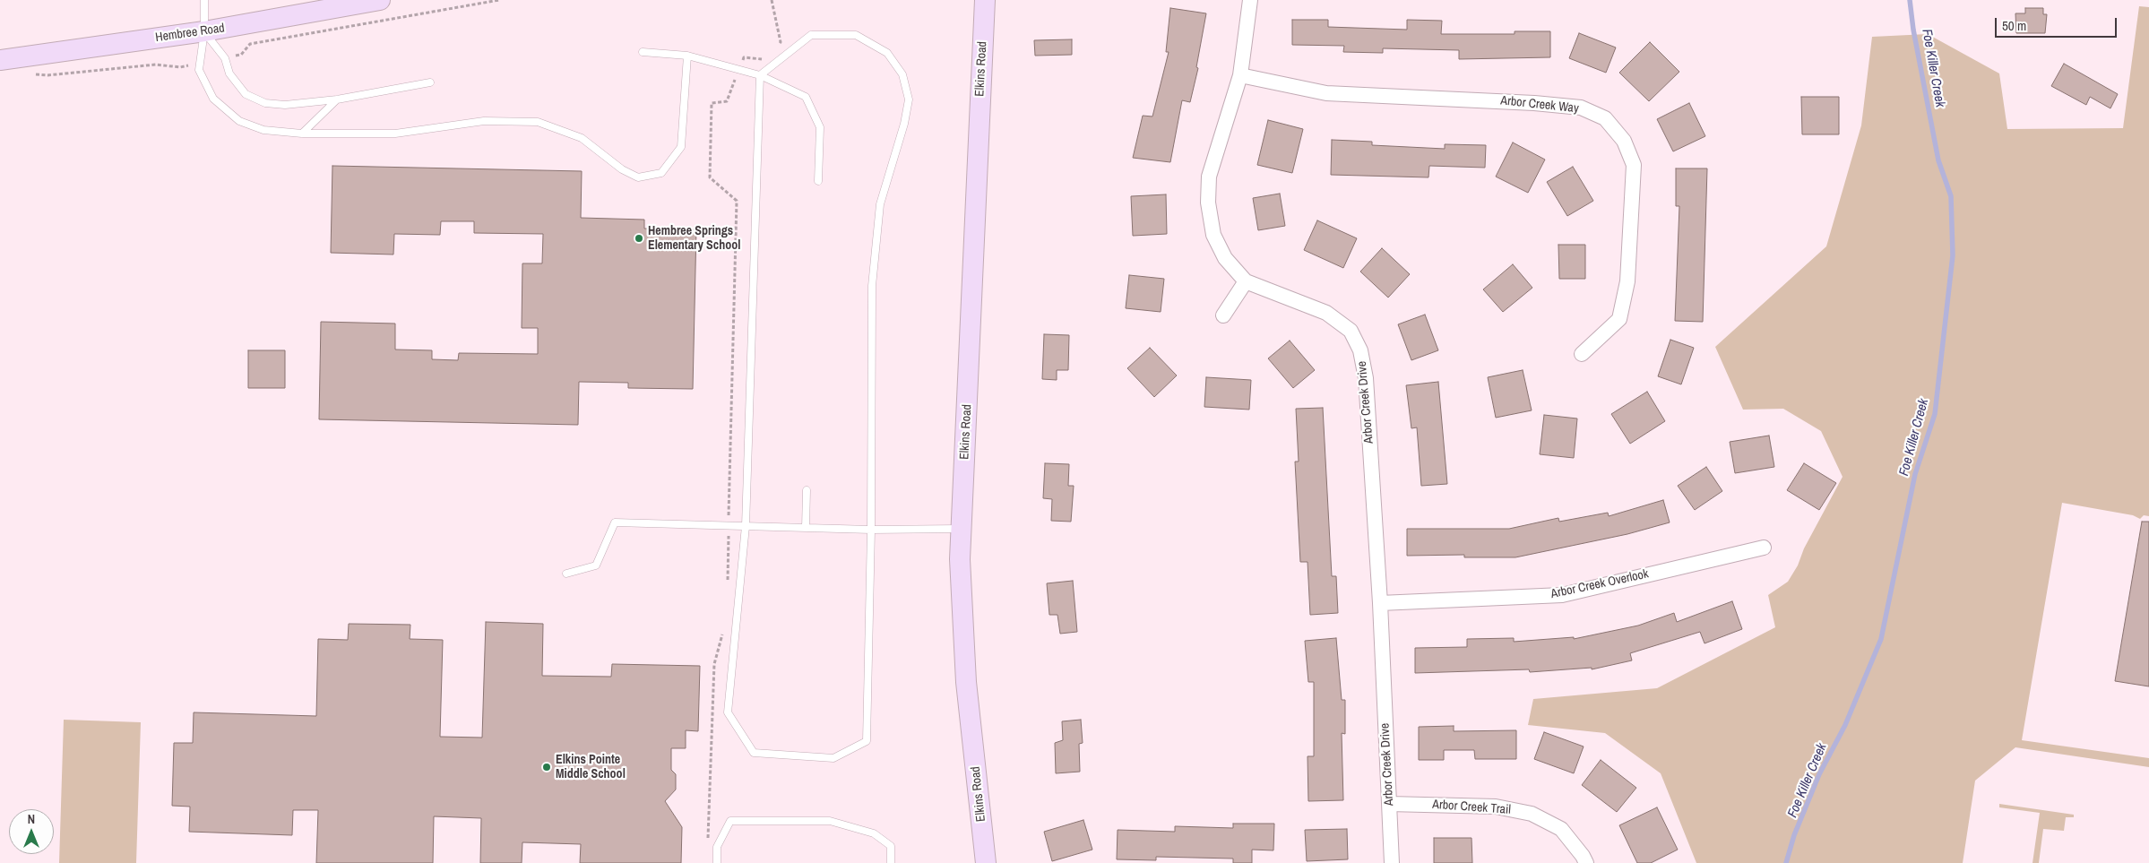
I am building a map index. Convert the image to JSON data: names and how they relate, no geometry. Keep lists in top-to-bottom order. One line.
{"streets":{"street":["Hembree Road","Elkins Road","Arbor Creek Way","Arbor Creek Drive","Arbor Creek Overlook","Arbor Creek Trail"]},"crossings":[["Arbor Creek Way","Arbor Creek Drive"],["Arbor Creek Drive","Arbor Creek Overlook"],["Arbor Creek Drive","Arbor Creek Trail"]],"water":["Foe Killer Creek"],"places":["Hembree Springs Elementary School","Elkins Pointe Middle School"],"scale_bar":"50 m","north":"top"}
